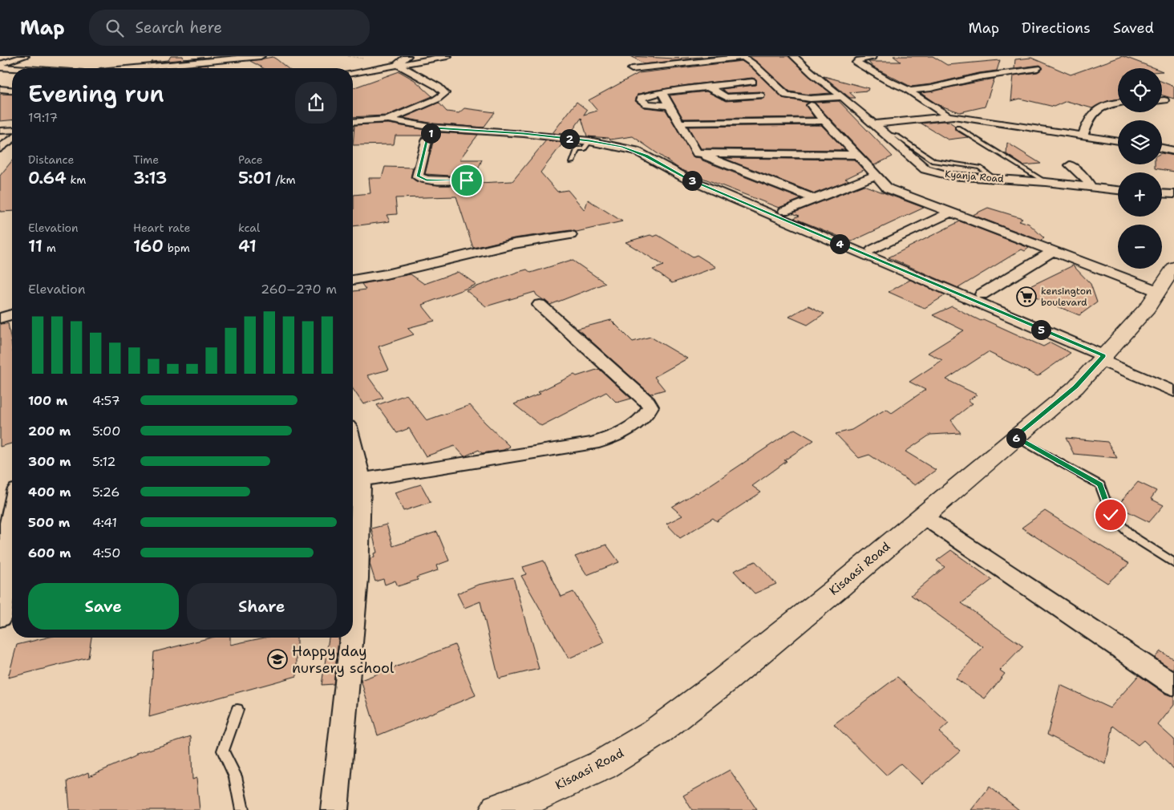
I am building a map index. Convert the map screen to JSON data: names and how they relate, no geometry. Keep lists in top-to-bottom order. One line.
{"streets":{"main road":["Kisaasi Road"],"street":["Kyanja Road"]},"places":{"supermarket":["kensington boulevard"],"school or university":["Happy day nursery school"]},"page":{"header":"Map","search":"Search here","nav":["Map","Directions","Saved"],"map_buttons":["+","−"],"heading":["Evening run","19:17"],"pins":["1","2","3","4","5","6"],"stats":[["Distance","0.64 km"],["Time","3:13"],["Pace","5:01 /km"],["Elevation","11 m"],["Heart rate","160 bpm"],["kcal","41"]],"chart":["Elevation","260–270 m"],"list":[{"name":"100 m","note":"4:57"},{"name":"200 m","note":"5:00"},{"name":"300 m","note":"5:12"},{"name":"400 m","note":"5:26"},{"name":"500 m","note":"4:41"},{"name":"600 m","note":"4:50"}],"buttons":["Save","Share"]}}
